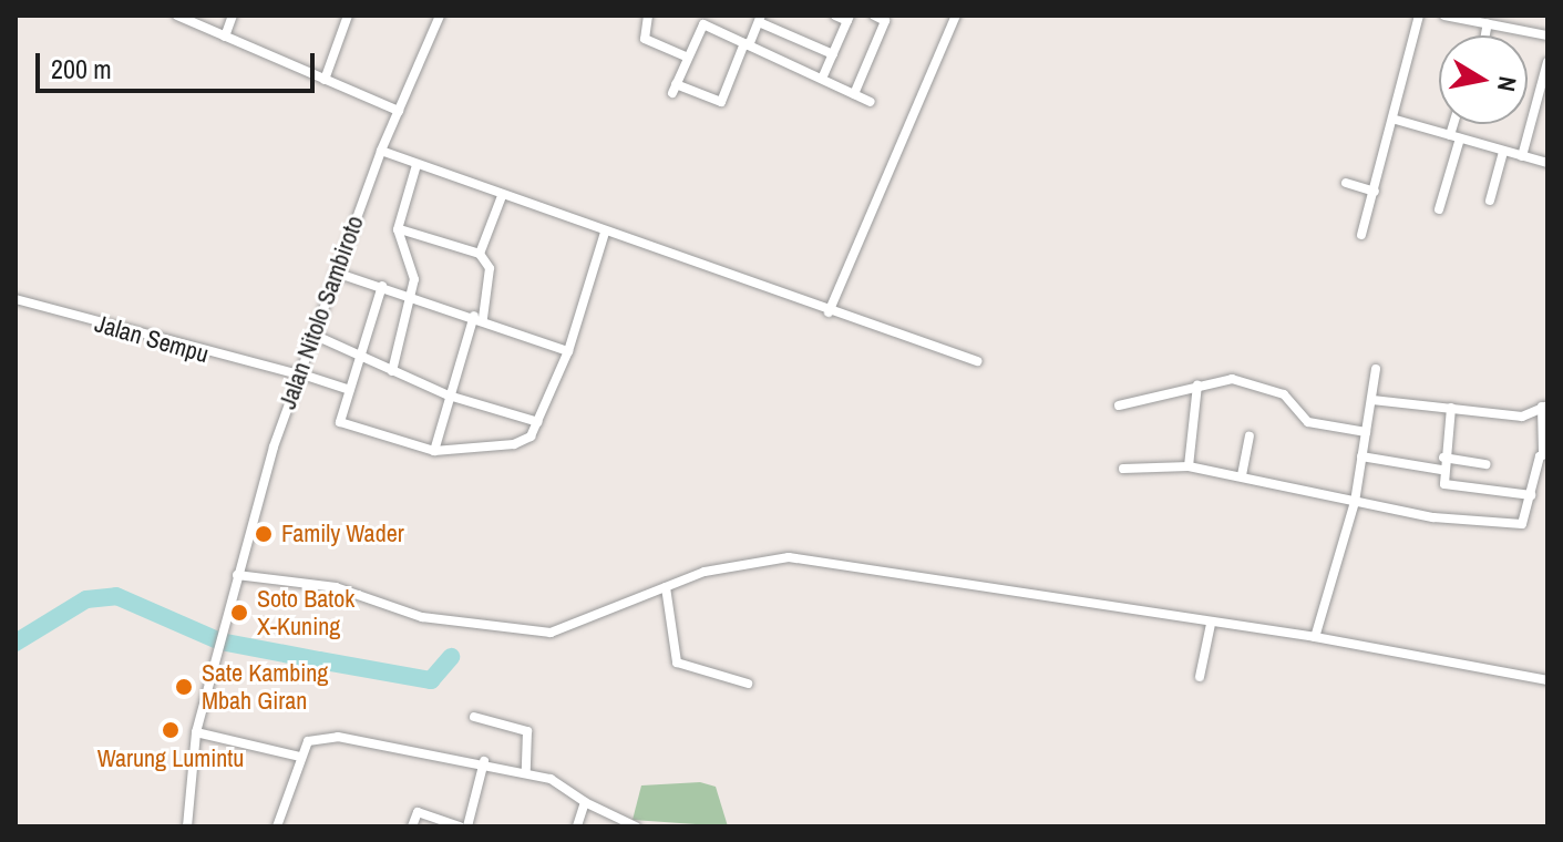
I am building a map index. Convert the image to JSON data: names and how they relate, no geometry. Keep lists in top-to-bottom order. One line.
{"streets":{"street":["Jalan Nitolo Sambiroto","Jalan Sempu"]},"crossings":[["Jalan Nitolo Sambiroto","Jalan Sempu"]],"places":["Family Wader","Soto Batok X-Kuning","Sate Kambing Mbah Giran","Warung Lumintu"],"scale_bar":"200 m","north":"right"}
